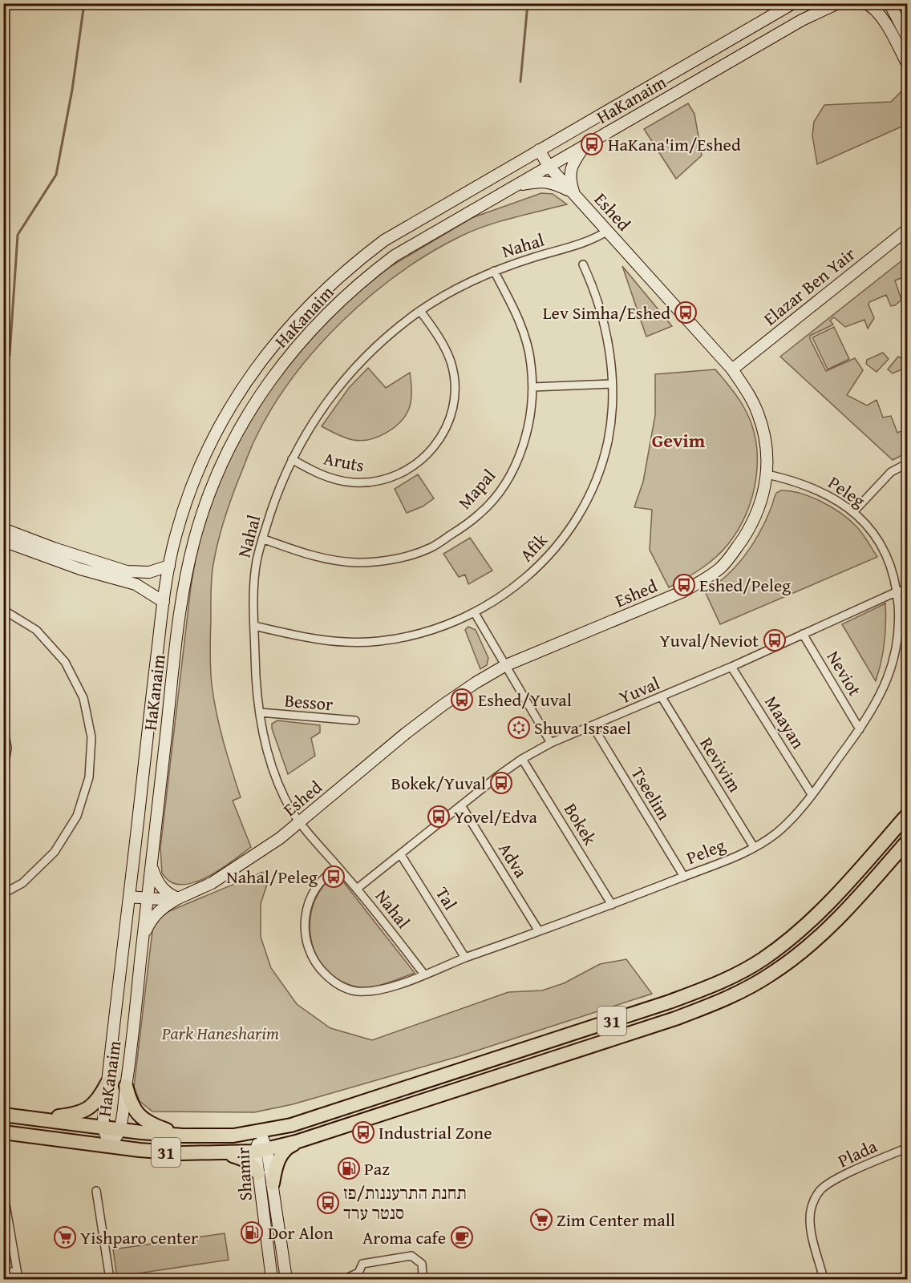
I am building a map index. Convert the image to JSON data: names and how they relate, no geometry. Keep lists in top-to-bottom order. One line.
{"streets":{"highway":["31"],"main road":["HaKanaim","Eshed","Elazar Ben Yair","Shamir"],"street":["Nahal","Aruts","Mapal","Peleg","Afik","Neviot","Yuval","Bessor","Maayan","Revivim","Tseelim","Bokek","Adva","Tal","Plada"]},"crossings":[["HaKanaim","Eshed"],["HaKanaim","31"],["Eshed","Nahal"],["Eshed","Elazar Ben Yair"],["Eshed","Peleg"],["Nahal","Aruts"],["Nahal","Mapal"],["Nahal","Peleg"],["Nahal","Afik"],["Nahal","Yuval"],["Nahal","Bessor"],["Peleg","Neviot"],["Peleg","Yuval"],["Peleg","Maayan"],["Peleg","Revivim"],["Peleg","Tseelim"],["Peleg","Bokek"],["Peleg","Adva"],["Peleg","Tal"],["Neviot","Yuval"],["Yuval","Maayan"],["Yuval","Revivim"],["Yuval","Tseelim"],["Yuval","Bokek"],["Yuval","Adva"],["Yuval","Tal"],["31","Shamir"]],"districts":["Gevim"],"parks":["Park Hanesharim"],"places":{"bus stop":["HaKana'im/Eshed","Lev Simha/Eshed","Eshed/Peleg","Yuval/Neviot","Eshed/Yuval","Bokek/Yuval","Yovel/Edva","Nahal/Peleg","Industrial Zone","תחנת התרעננות/פז סנטר ערד"],"synagogue":["Shuva Isrsael"],"fuel station":["Paz","Dor Alon"],"supermarket":["Zim Center mall","Yishparo center"],"cafe":["Aroma cafe"]}}
